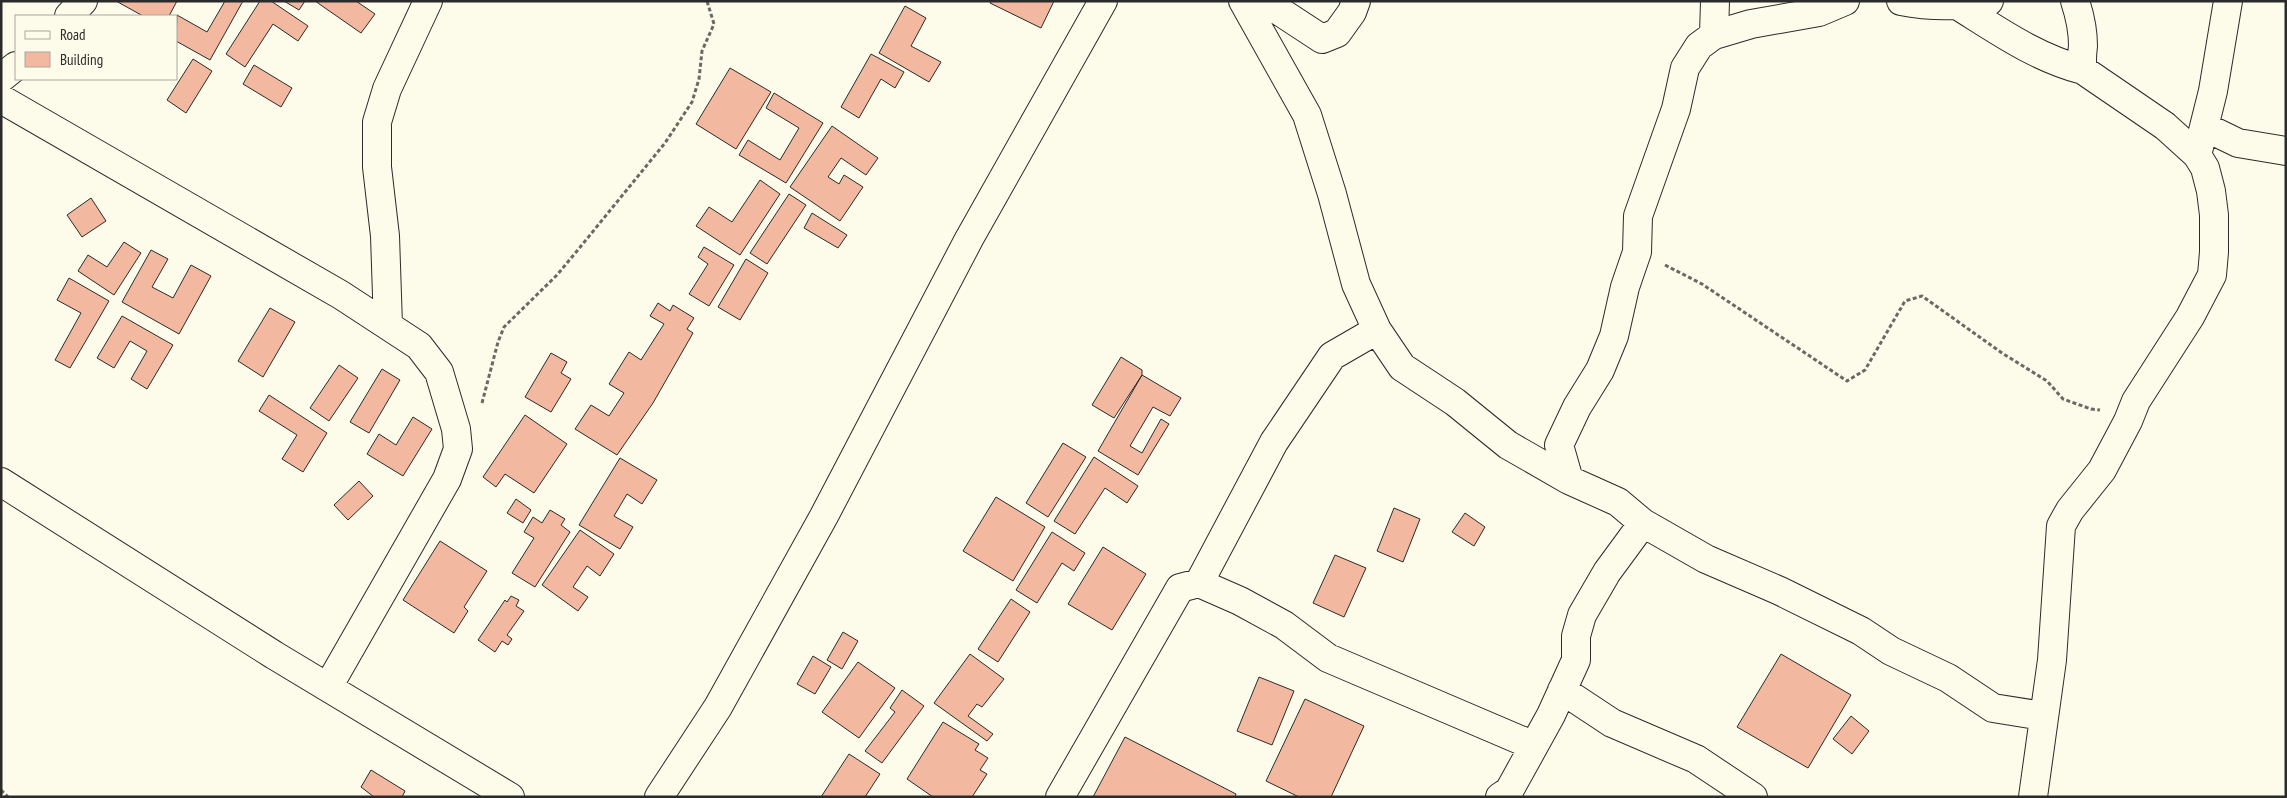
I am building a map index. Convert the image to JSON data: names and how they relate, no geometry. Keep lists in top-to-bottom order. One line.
{"legend":["Road","Building"]}
